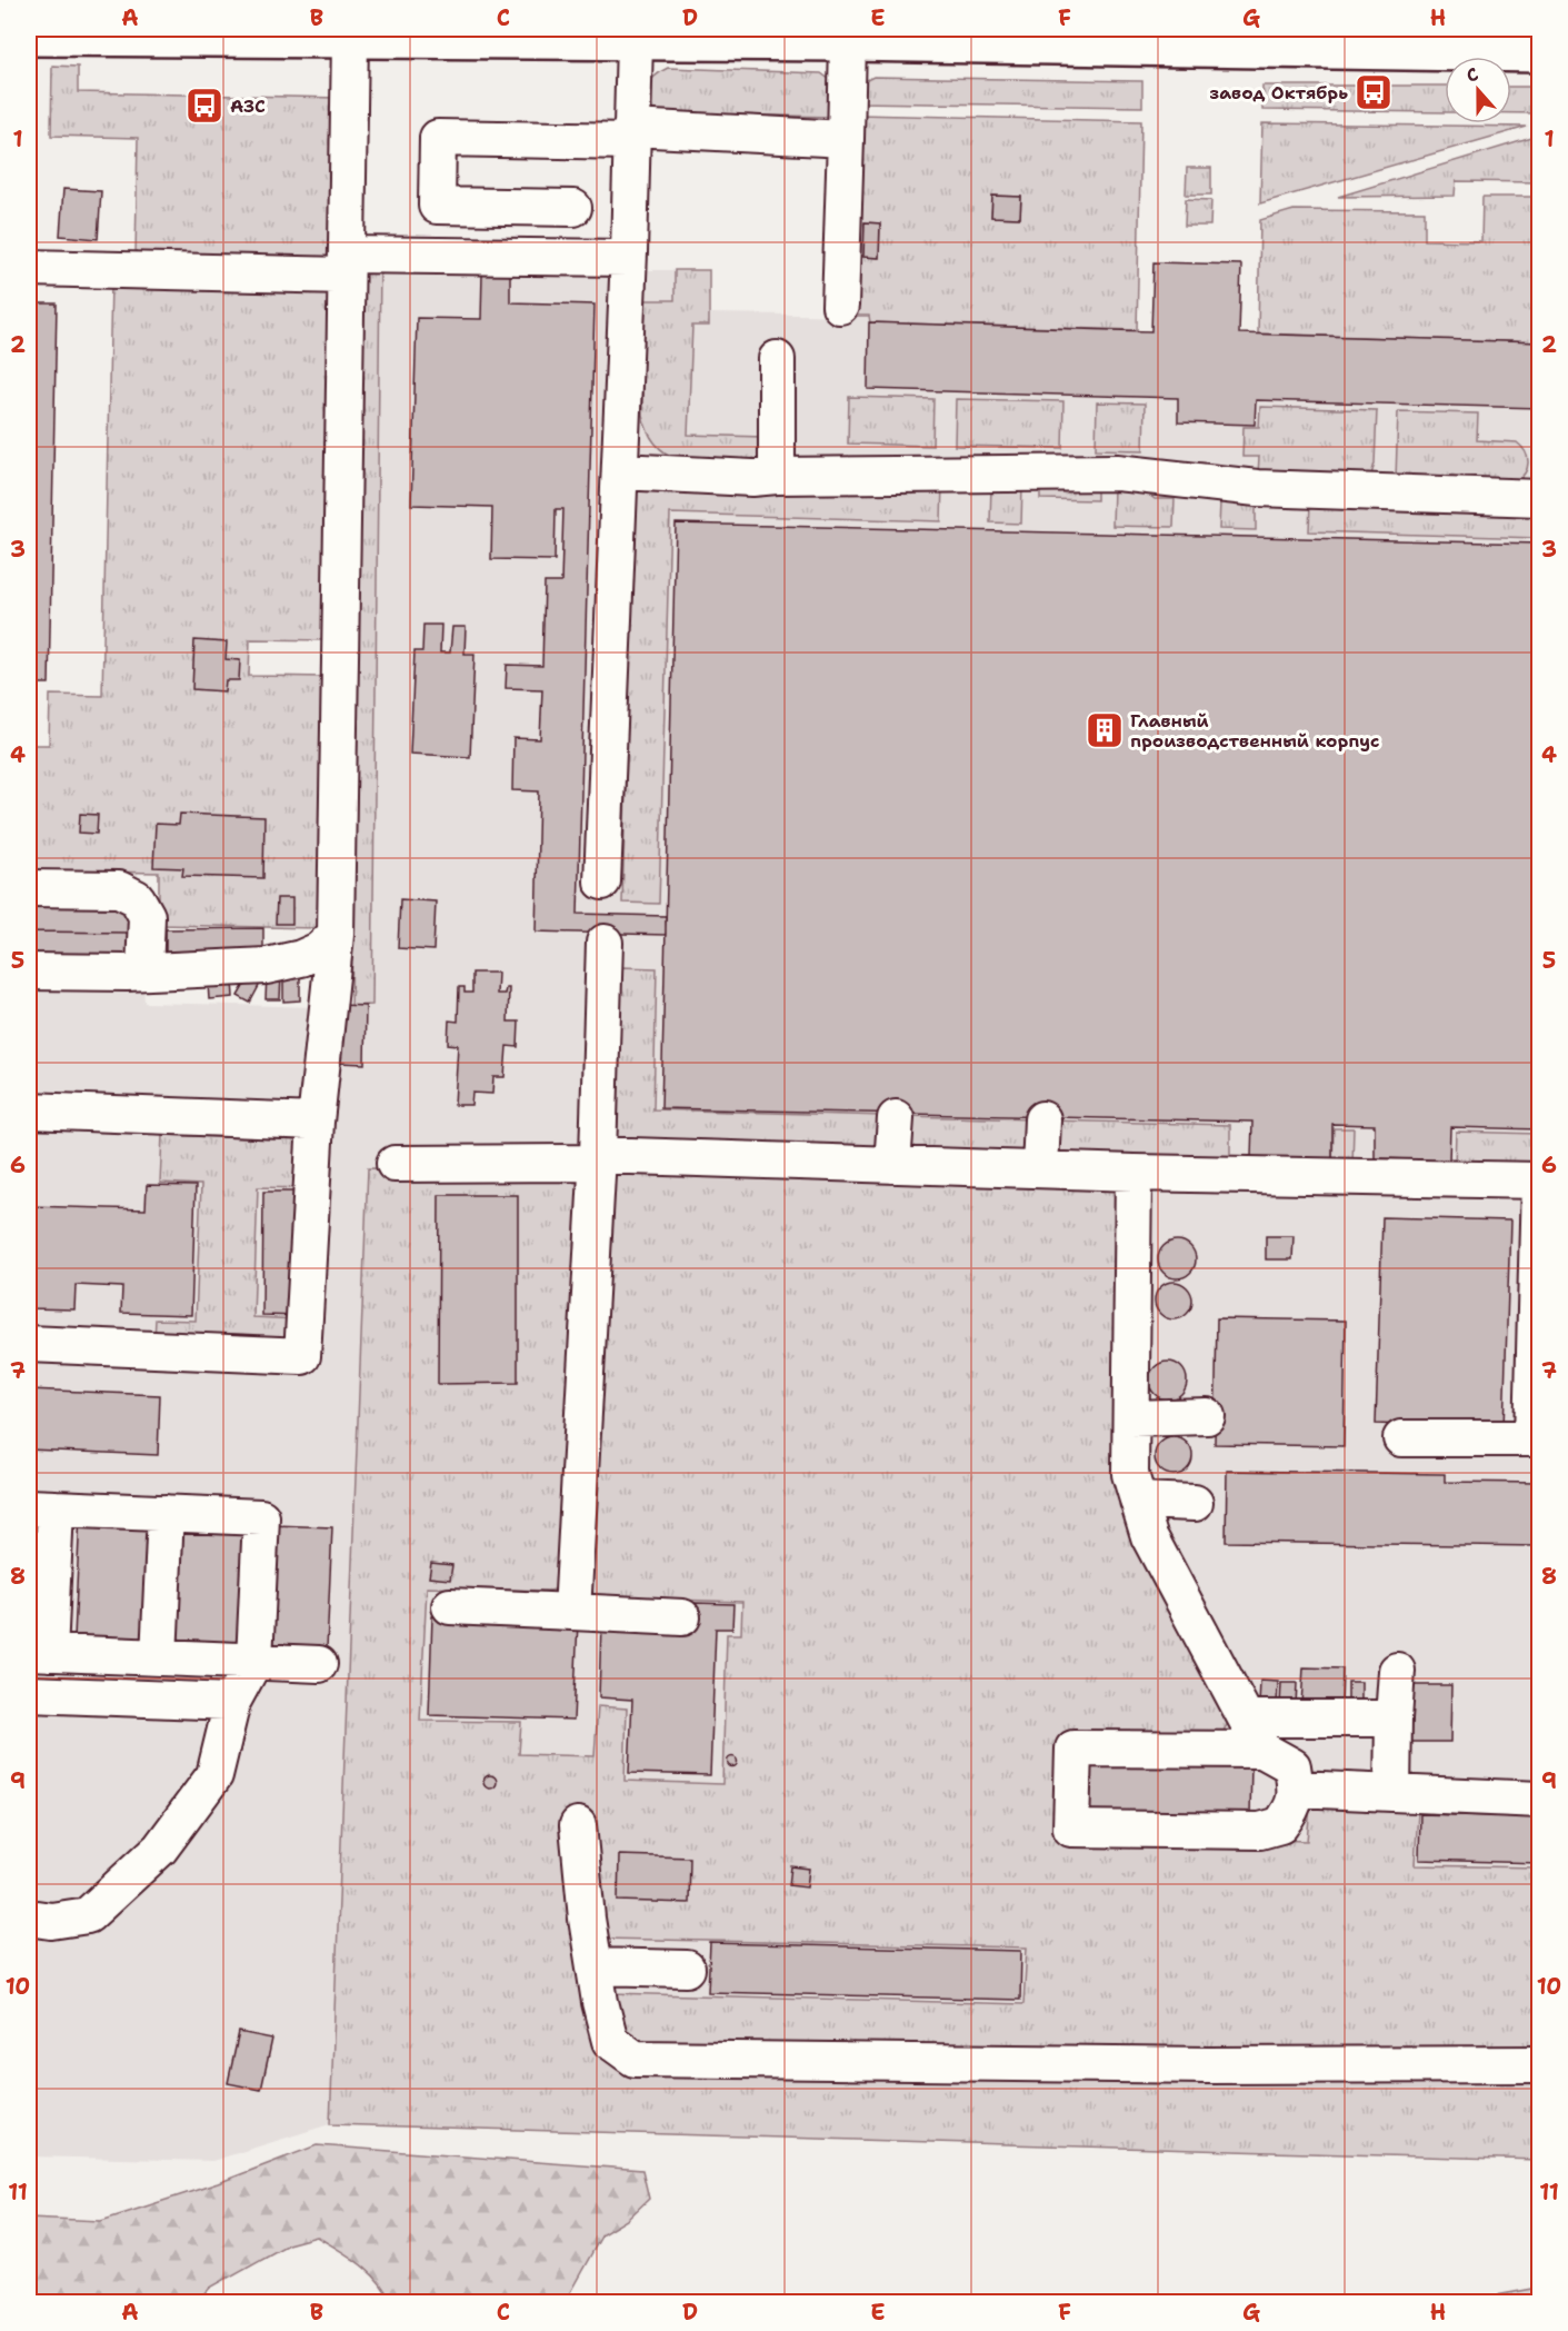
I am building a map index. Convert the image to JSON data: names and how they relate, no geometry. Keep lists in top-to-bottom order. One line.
{"places":{"bus stop":["завод Октябрь","АЗС"],"building":["Главный производственный корпус"]},"north":"top","grid":{"columns":["A","B","C","D","E","F","G","H"],"rows":["1","2","3","4","5","6","7","8","9","10","11"]}}
